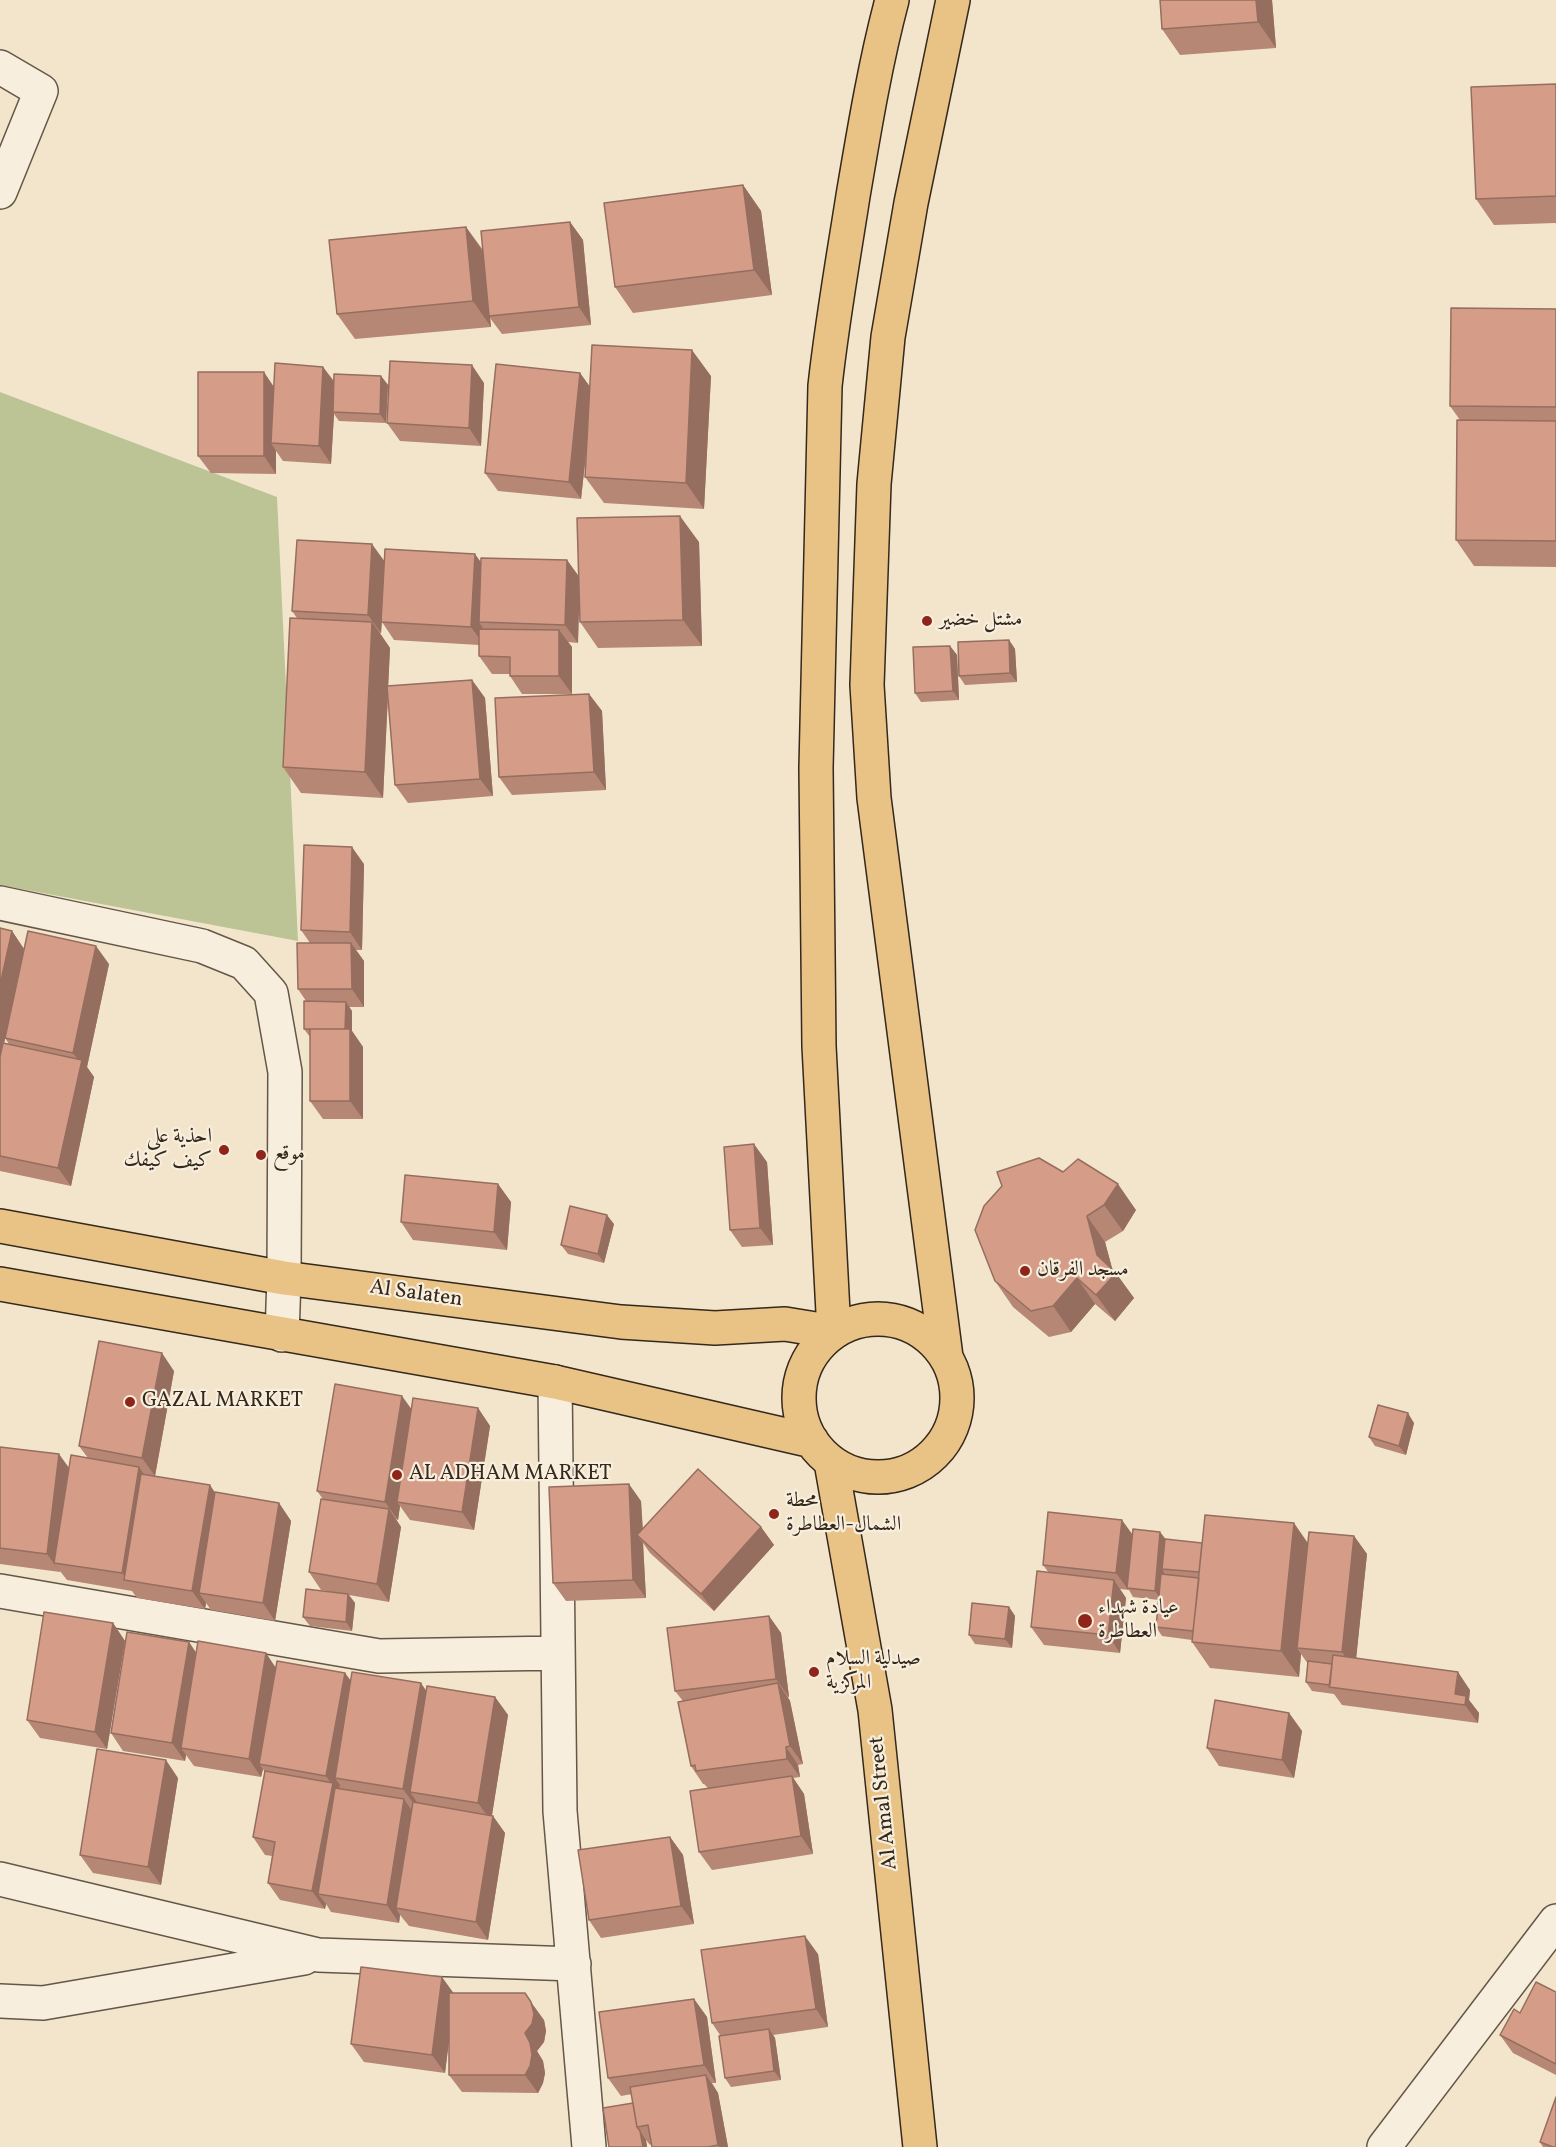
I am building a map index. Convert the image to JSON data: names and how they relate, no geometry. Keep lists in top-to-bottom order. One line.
{"streets":{"main road":["Al Salaten","Al Amal Street"]},"crossings":[["Al Salaten","Al Amal Street"]],"places":["مشتل خضير","احذية على كيف كيفك","موقع","مسجد الفرقان","GAZAL MARKET","AL ADHAM MARKET","محطة الشمال-العطاطرة","عيادة شهداء العطاطرة","صيدلية السلام المركزية"]}
